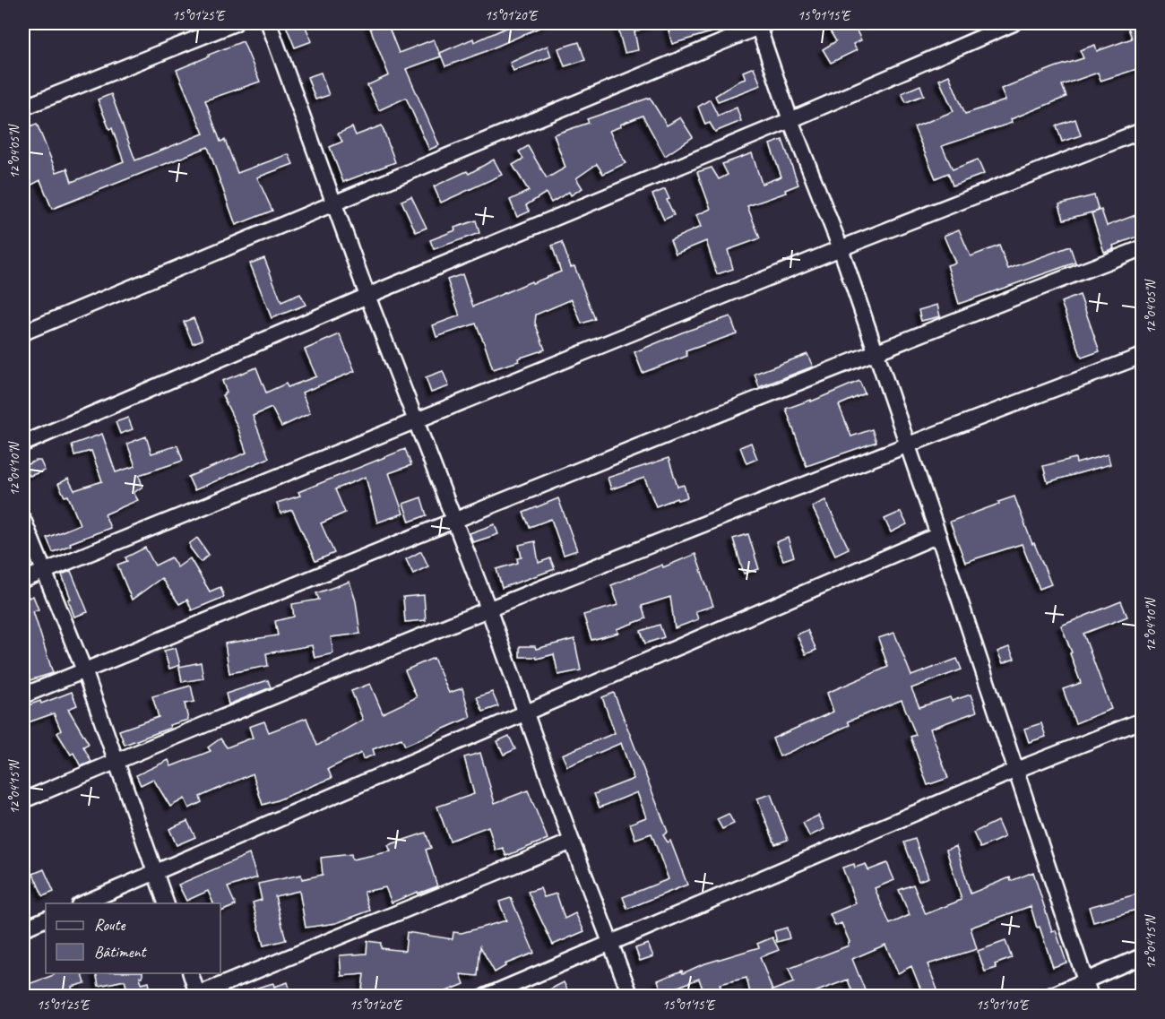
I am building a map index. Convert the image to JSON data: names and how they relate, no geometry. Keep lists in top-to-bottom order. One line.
{"legend":["Route","Bâtiment"],"coordinates":["15°01'25\"E","15°01'20\"E","15°01'15\"E","12°04'05\"N","12°04'10\"N","12°04'15\"N","15°01'10\"E"]}
